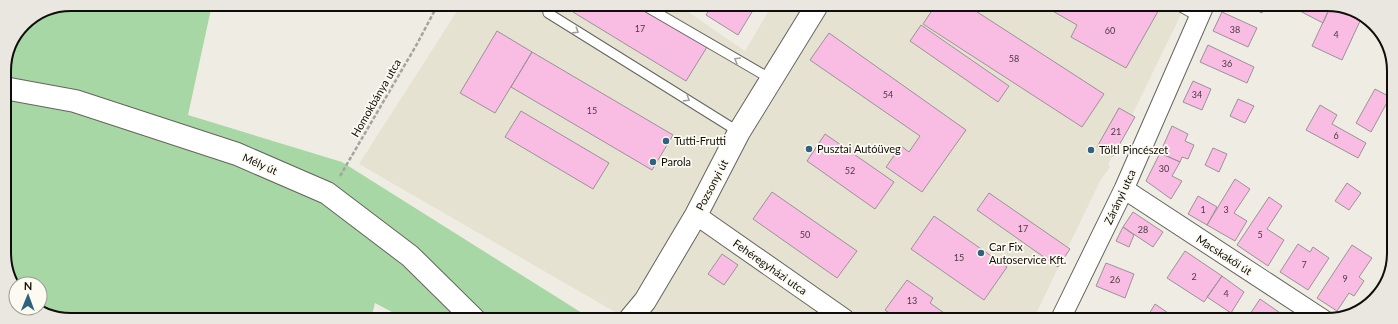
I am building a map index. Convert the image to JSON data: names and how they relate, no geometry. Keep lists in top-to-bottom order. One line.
{"streets":{"main road":["Mély út","Pozsonyi út"],"street":["Zárányi utca","Macskakői út","Fehéregyházi utca"],"path":["Homokbánya utca"]},"crossings":[["Homokbánya utca","Mély út"],["Pozsonyi út","Fehéregyházi utca"],["Zárányi utca","Macskakői út"]],"places":["Tutti-Frutti","Pusztai Autóüveg","Töltl Pincészet","Parola","Car Fix Autoservice Kft."],"house_numbers":["17","38","60","4","58","36","54","34","15","21","6","30","52","1","3","17","28","50","5","15","7","2","9","26","4","13"],"north":"top"}
